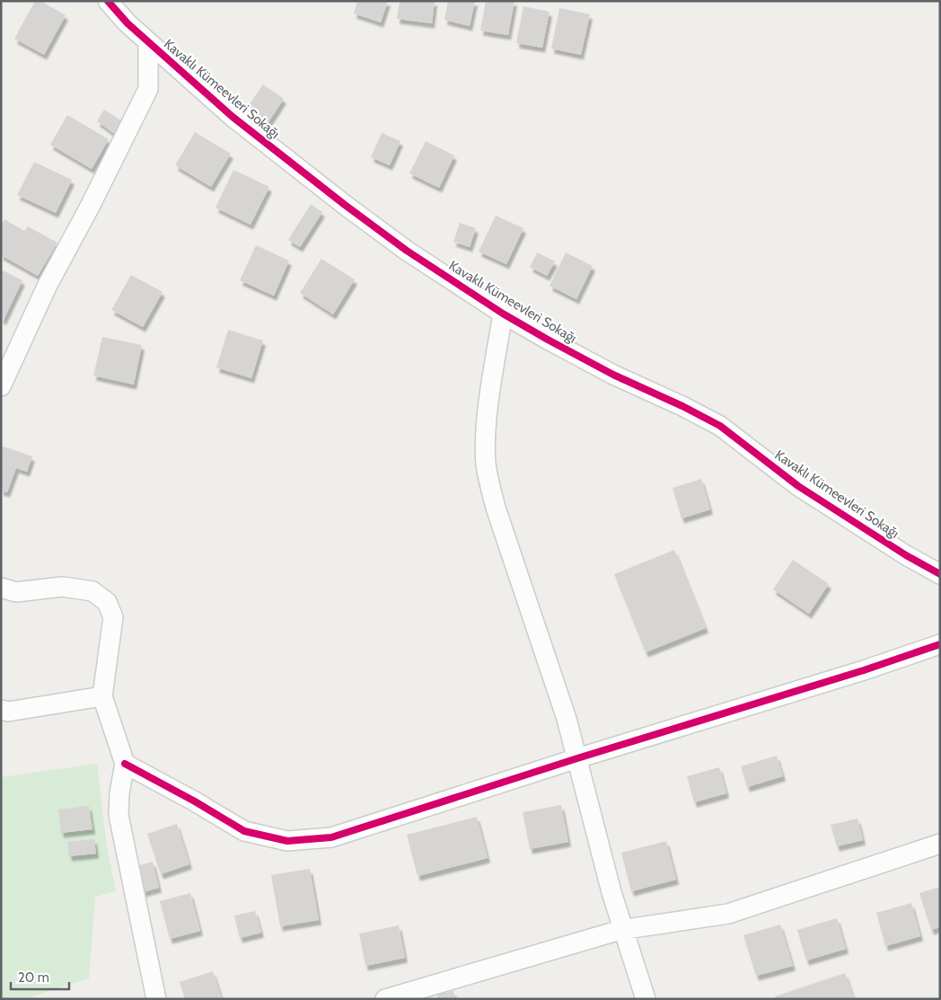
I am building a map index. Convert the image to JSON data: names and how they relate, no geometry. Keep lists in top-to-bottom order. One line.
{"streets":{"street":["Kavaklı Kümeevleri Sokağı"]},"scale_bar":"20 m"}
